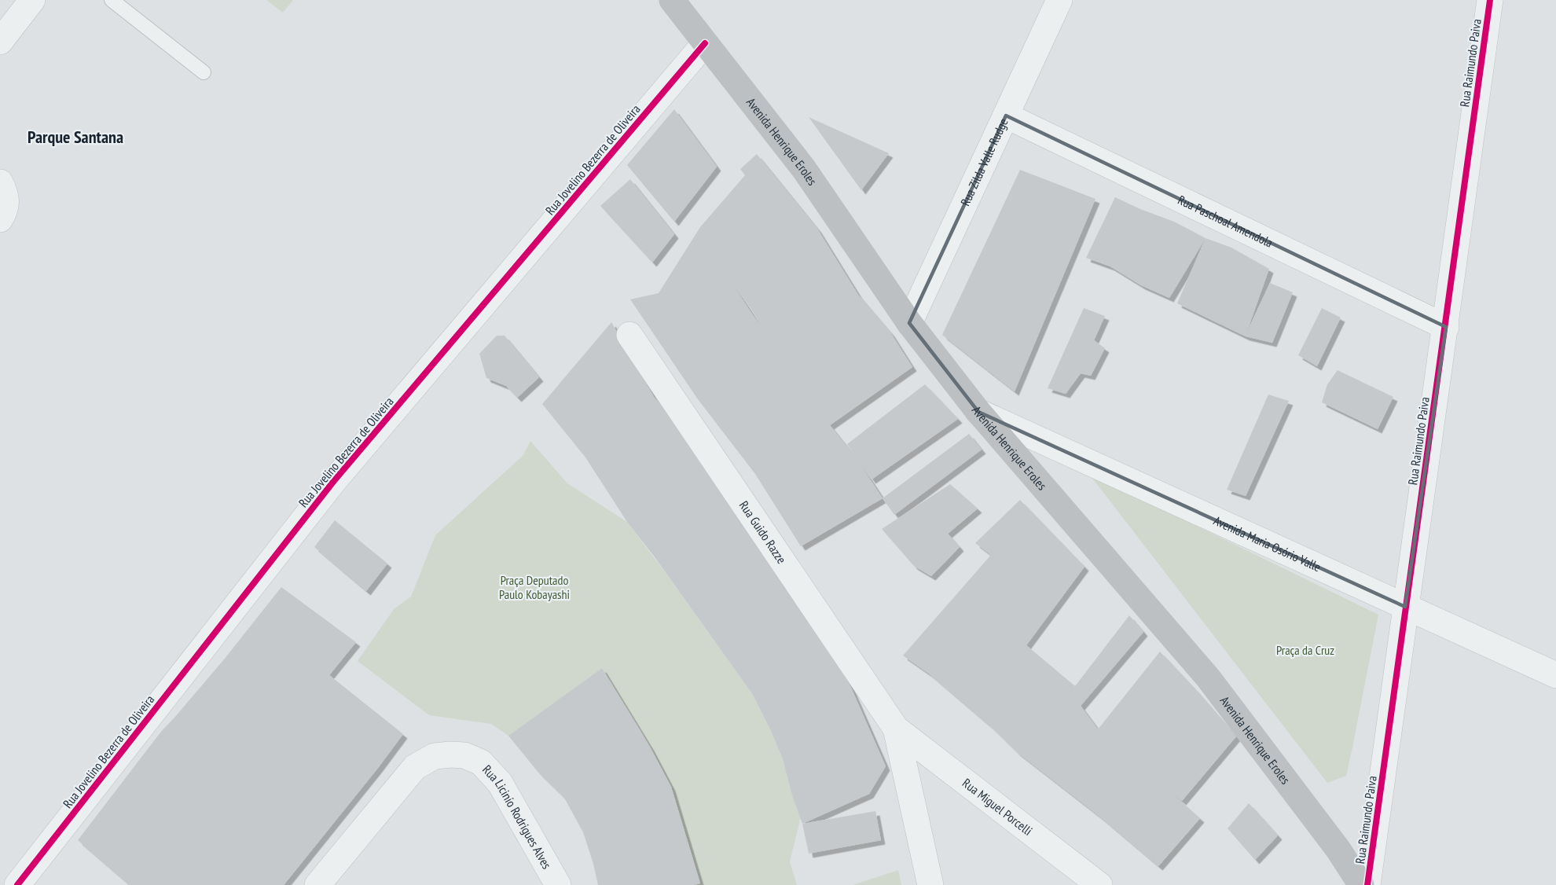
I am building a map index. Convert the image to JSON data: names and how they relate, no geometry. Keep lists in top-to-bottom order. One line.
{"streets":{"main road":["Avenida Henrique Eroles"],"street":["Rua Raimundo Paiva","Rua Jovelino Bezerra de Oliveira","Rua Zilda Valle Rudge","Rua Paschoal Amendola","Rua Guido Razze","Avenida Maria Osório Valle","Rua Miguel Porcelli","Rua Licinío Rodrigues Alves"]},"crossings":[["Rua Raimundo Paiva","Rua Paschoal Amendola"],["Rua Raimundo Paiva","Avenida Maria Osório Valle"],["Avenida Henrique Eroles","Rua Jovelino Bezerra de Oliveira"],["Avenida Henrique Eroles","Rua Zilda Valle Rudge"],["Avenida Henrique Eroles","Avenida Maria Osório Valle"],["Rua Zilda Valle Rudge","Rua Paschoal Amendola"],["Rua Guido Razze","Rua Miguel Porcelli"]],"districts":["Parque Santana"],"parks":["Praça Deputado Paulo Kobayashi","Praça da Cruz"]}
